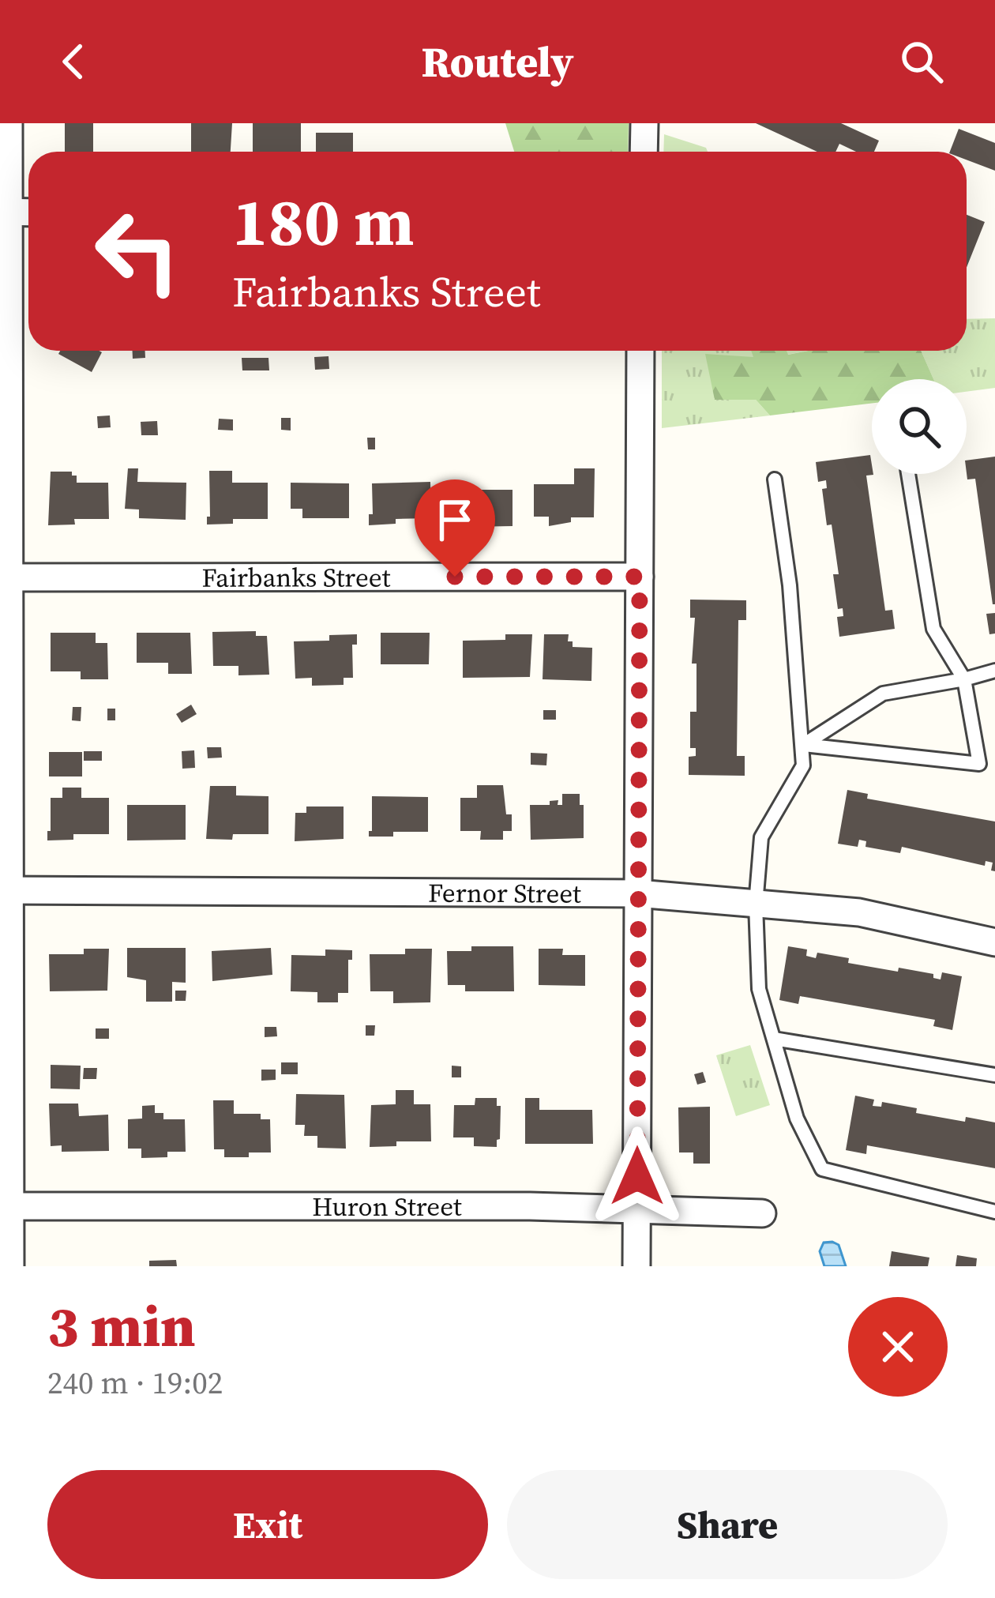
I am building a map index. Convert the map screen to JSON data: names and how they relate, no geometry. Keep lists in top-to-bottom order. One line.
{"streets":{"street":["Fairbanks Street","Fernor Street","Huron Street"]},"page":{"header":"Routely","turn":["180 m","Fairbanks Street"],"heading":["3 min","240 m · 19:02"],"buttons":["Exit","Share"]}}
